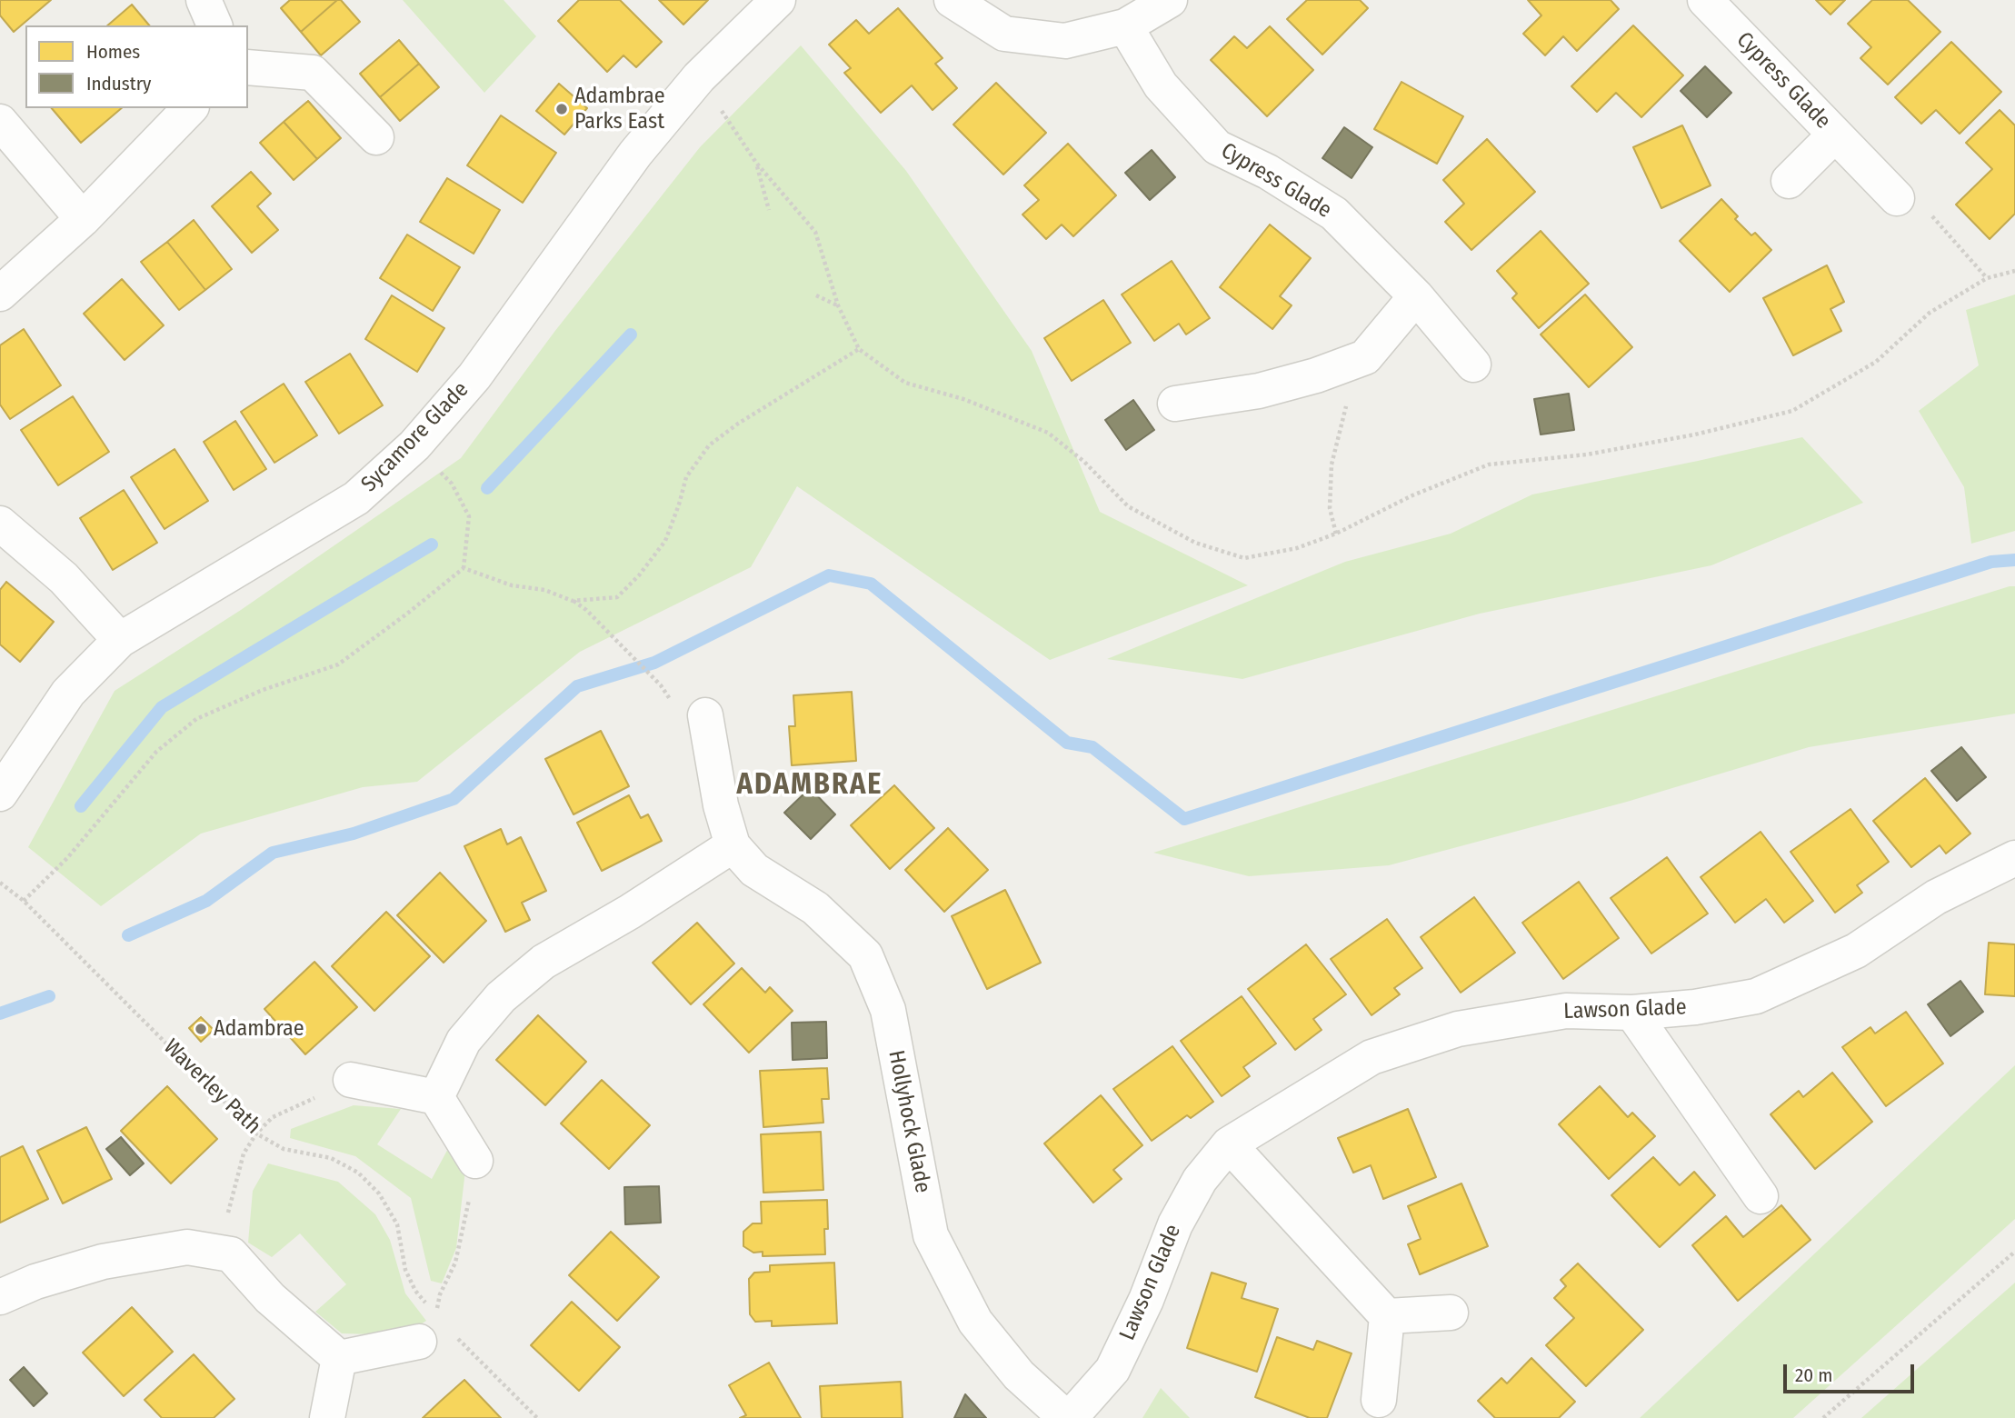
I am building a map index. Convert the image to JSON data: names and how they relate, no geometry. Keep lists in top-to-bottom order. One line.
{"streets":{"street":["Cypress Glade","Sycamore Glade","Lawson Glade","Hollyhock Glade"],"path":["Waverley Path"]},"crossings":[["Lawson Glade","Hollyhock Glade"]],"districts":["ADAMBRAE"],"places":["Adambrae Parks East","Adambrae"],"legend":["Homes","Industry"],"scale_bar":"20 m"}
